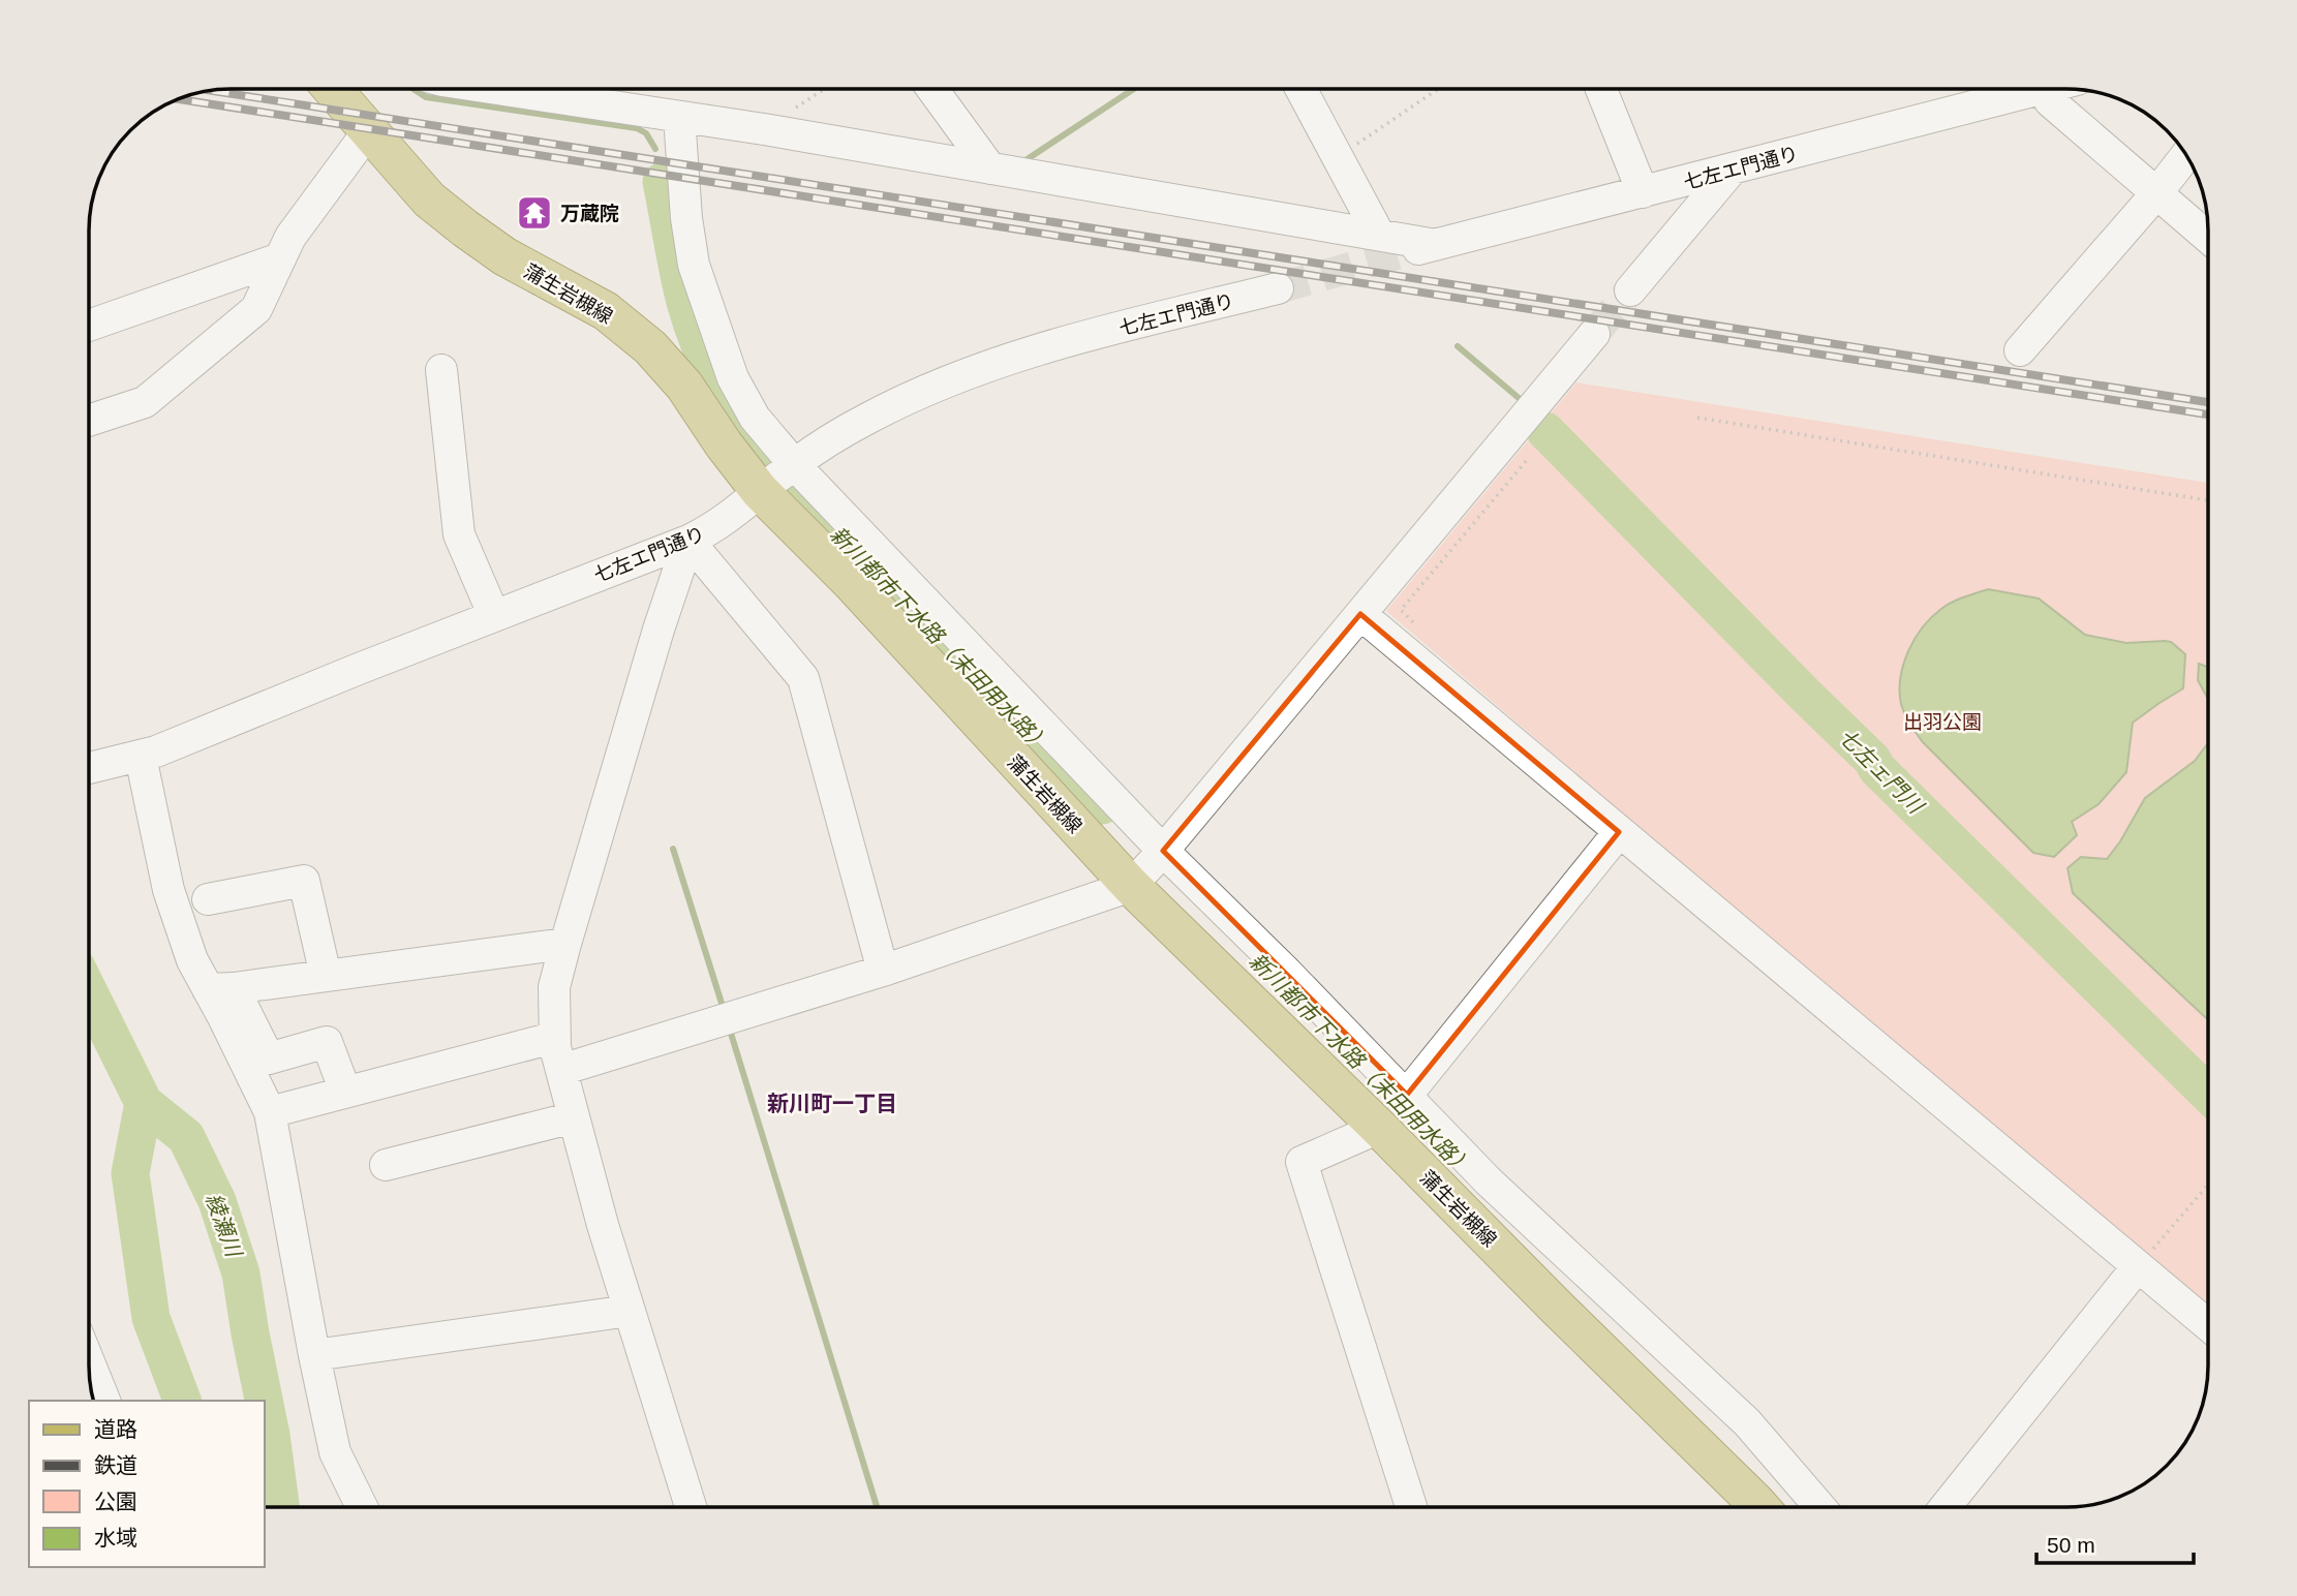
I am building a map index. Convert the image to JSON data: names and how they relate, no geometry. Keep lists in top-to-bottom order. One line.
{"streets":{"main road":["蒲生岩槻線"],"street":["七左エ門通り"]},"crossings":[["七左エ門通り","蒲生岩槻線"]],"districts":["新川町一丁目"],"water":["新川都市下水路（末田用水路）","七左ェ門川","綾瀬川"],"parks":["出羽公園"],"places":{"temple":["万蔵院"]},"legend":["道路","鉄道","公園","水域"],"scale_bar":"50 m"}
